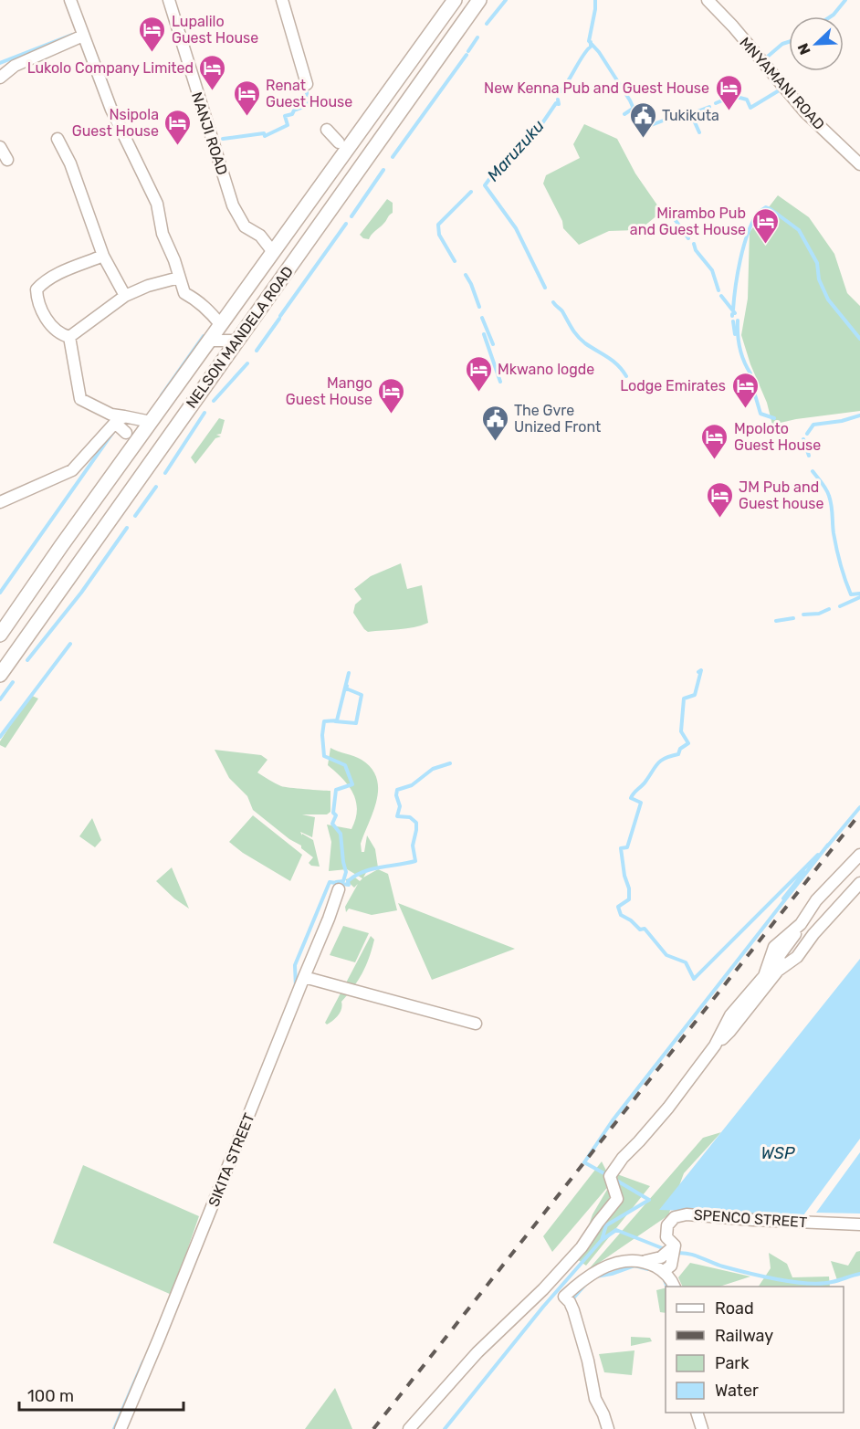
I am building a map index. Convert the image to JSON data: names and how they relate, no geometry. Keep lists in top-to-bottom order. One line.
{"streets":{"main road":["NELSON MANDELA ROAD"],"street":["MNYAMANI ROAD","NANJI ROAD","SIKITA STREET","SPENCO STREET"]},"crossings":[["NANJI ROAD","NELSON MANDELA ROAD"]],"water":["Maruzuku","WSP"],"places":{"hotel":["Lupalilo Guest House","Lukolo Company Limited","New Kenna Pub and Guest House","Renat Guest House","Nsipola Guest House","Mirambo Pub and Guest House","Mkwano logde","Lodge Emirates","Mango Guest House","Mpoloto Guest House","JM Pub and Guest house"],"public building":["Tukikuta","The Gvre Unized Front"]},"legend":["Road","Railway","Park","Water"],"scale_bar":"100 m","north":"bottom left"}
